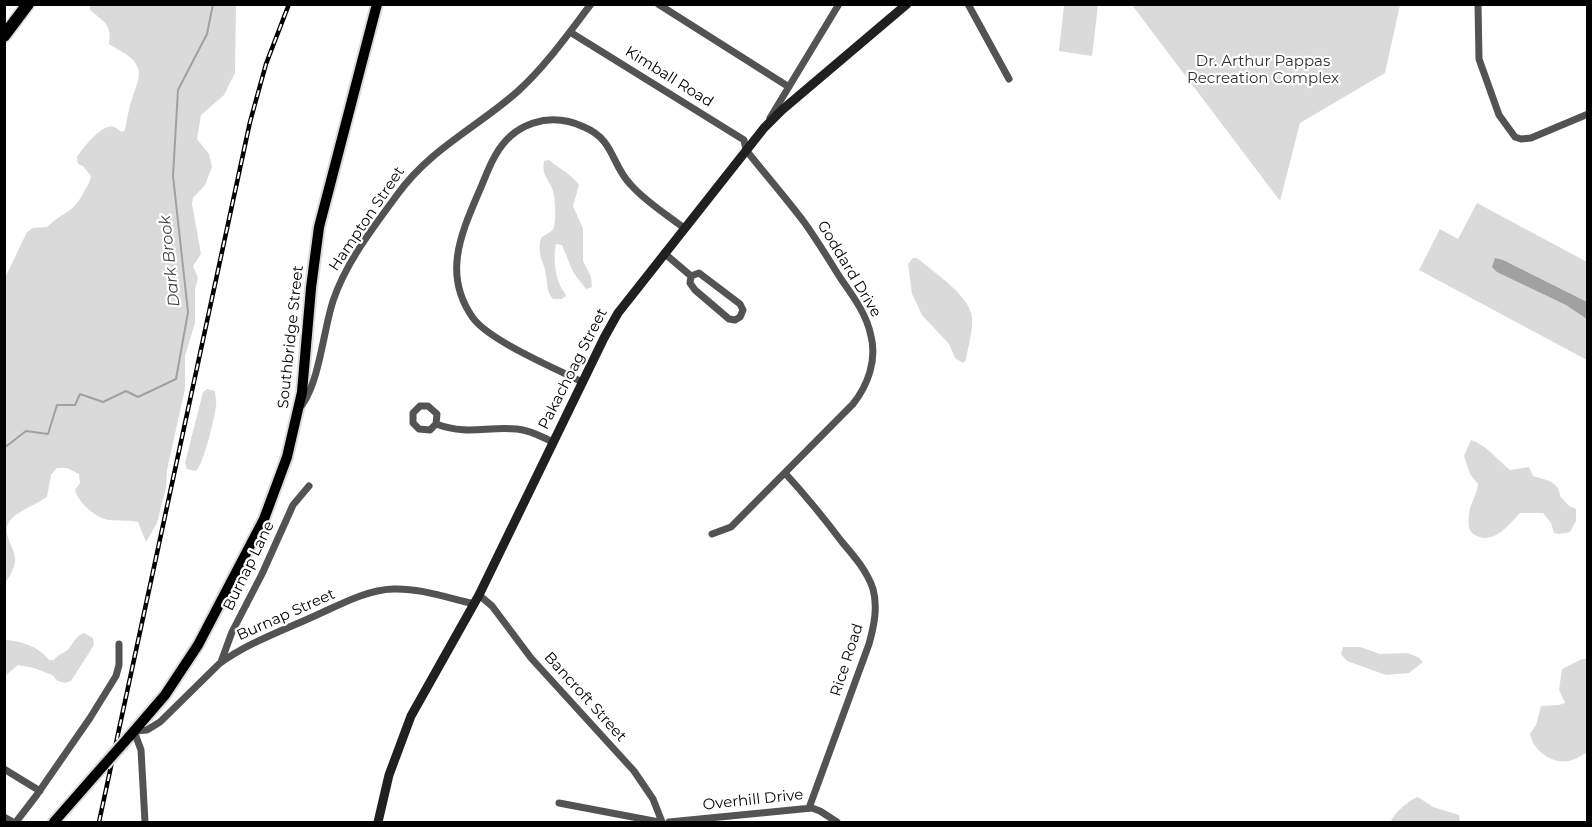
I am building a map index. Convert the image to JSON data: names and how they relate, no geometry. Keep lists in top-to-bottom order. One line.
{"streets":{"main road":["Southbridge Street"],"street":["Kimball Road","Hampton Street","Goddard Drive","Pakachoag Street","Burnap Lane","Burnap Street","Rice Road","Bancroft Street","Overhill Drive"]},"crossings":[["Kimball Road","Hampton Street"],["Kimball Road","Goddard Drive"],["Kimball Road","Pakachoag Street"],["Hampton Street","Southbridge Street"],["Goddard Drive","Pakachoag Street"],["Goddard Drive","Rice Road"],["Southbridge Street","Burnap Street"],["Pakachoag Street","Burnap Street"],["Pakachoag Street","Bancroft Street"],["Burnap Lane","Burnap Street"],["Burnap Street","Bancroft Street"],["Rice Road","Overhill Drive"]],"water":["Dark Brook"],"parks":["Dr. Arthur Pappas Recreation Complex"]}
